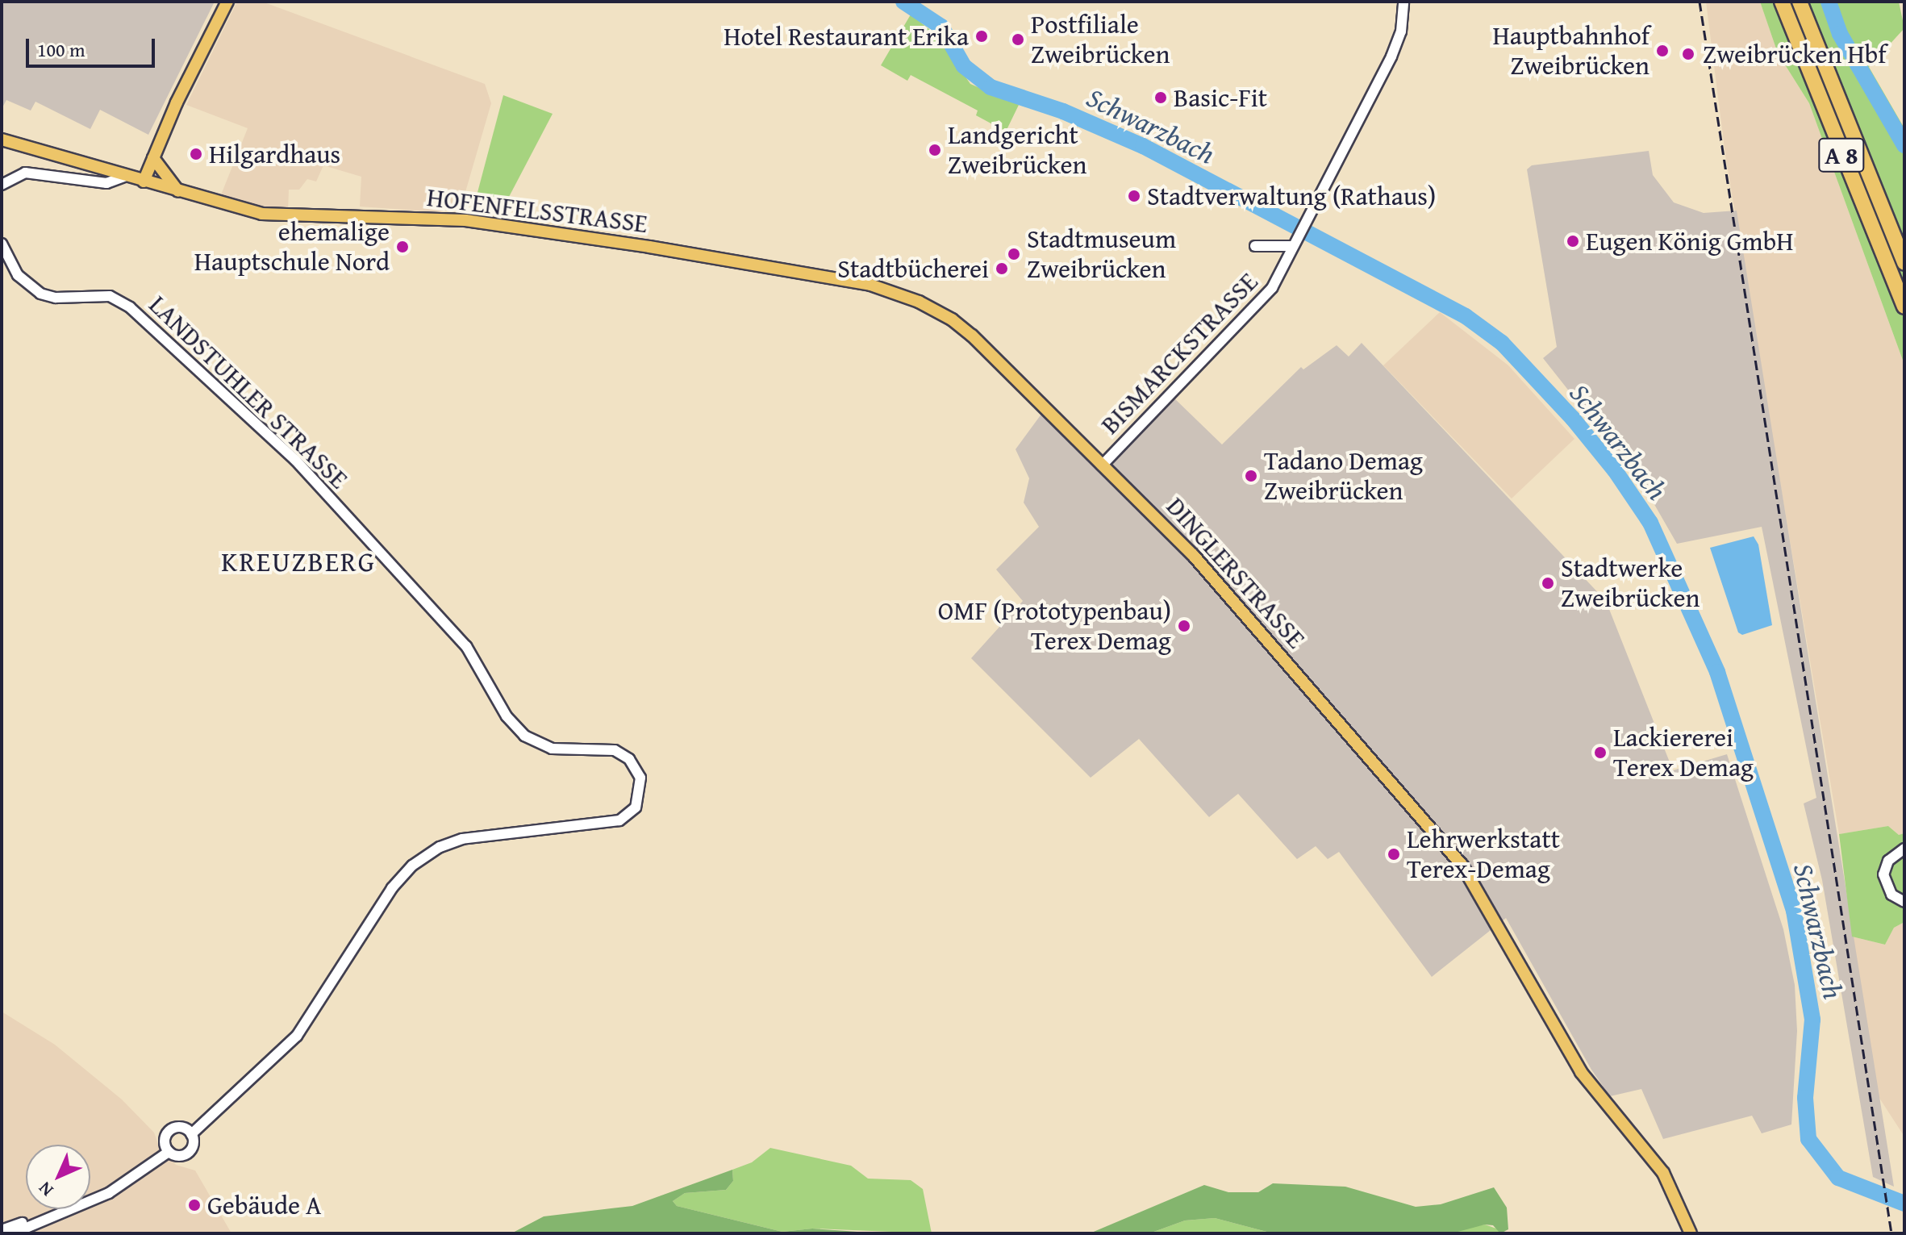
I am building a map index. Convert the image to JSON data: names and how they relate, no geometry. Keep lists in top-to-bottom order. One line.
{"streets":{"highway":["A 8"],"main road":["HOFENFELSSTRASSE","DINGLERSTRASSE"],"street":["BISMARCKSTRASSE","LANDSTUHLER STRASSE"]},"crossings":[["HOFENFELSSTRASSE","DINGLERSTRASSE"],["BISMARCKSTRASSE","DINGLERSTRASSE"]],"districts":["KREUZBERG"],"water":["Schwarzbach"],"places":["Hotel Restaurant Erika","Postfiliale Zweibrücken","Hauptbahnhof Zweibrücken","Zweibrücken Hbf","Basic-Fit","Landgericht Zweibrücken","Hilgardhaus","Stadtverwaltung (Rathaus)","Eugen König GmbH","ehemalige Hauptschule Nord","Stadtmuseum Zweibrücken","Stadtbücherei","Tadano Demag Zweibrücken","Stadtwerke Zweibrücken","OMF (Prototypenbau) Terex Demag","Lackiererei Terex Demag","Lehrwerkstatt Terex-Demag","Gebäude A"],"scale_bar":"100 m","north":"bottom left"}
